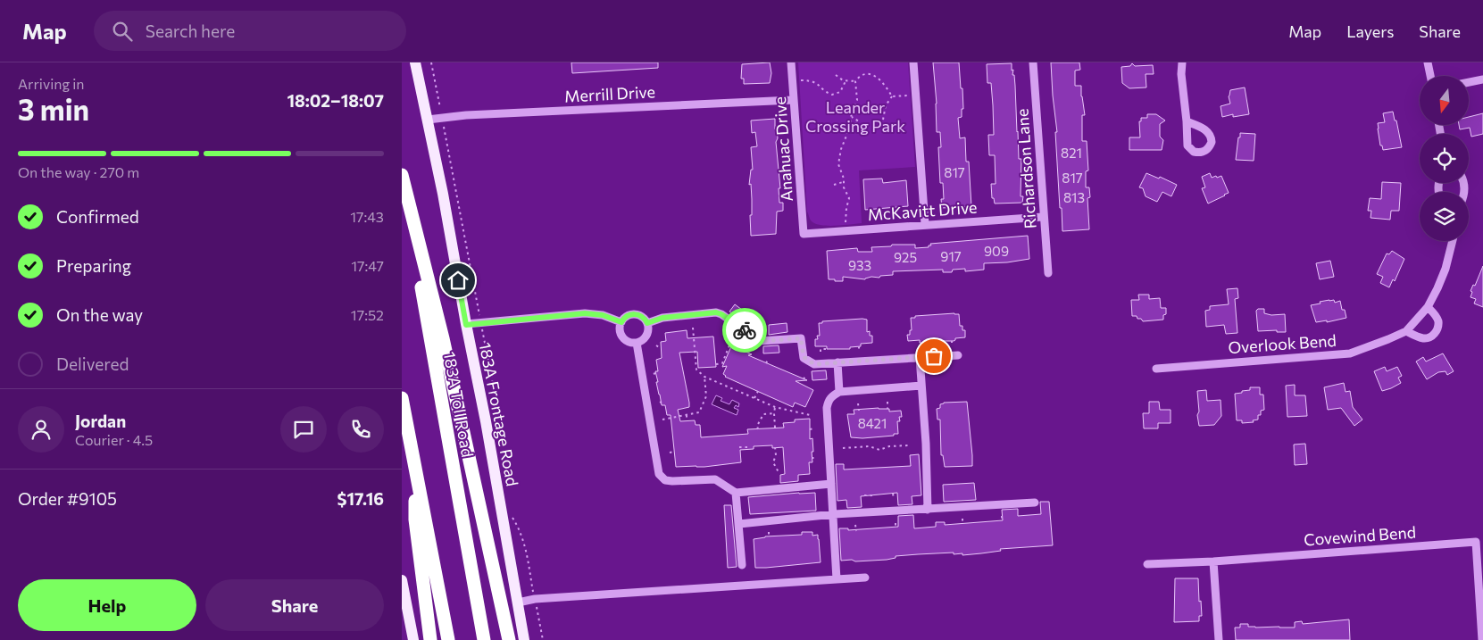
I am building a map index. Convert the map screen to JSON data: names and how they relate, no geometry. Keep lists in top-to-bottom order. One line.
{"streets":{"highway":["183A Toll Road"],"main road":["183A Frontage Road"],"street":["Merrill Drive","Anahuac Drive","Richardson Lane","McKavitt Drive","Overlook Bend","Covewind Bend"]},"crossings":[["Merrill Drive","Anahuac Drive"],["Merrill Drive","183A Frontage Road"],["Anahuac Drive","McKavitt Drive"],["Richardson Lane","McKavitt Drive"]],"parks":["Leander Crossing Park"],"house_numbers":["821","817","817","813","909","917","925","933","8421"],"north":"bottom","page":{"header":"Map","search":"Search here","nav":["Map","Layers","Share"],"heading":["3 min","Arriving in","18:02–18:07"],"panel":["Jordan","Courier · 4.5","Order #9105","$17.16"],"bar":"On the way · 270 m","list":[["Confirmed","17:43"],["Preparing","17:47"],["On the way","17:52"],"Delivered"],"buttons":["Help","Share"]}}
